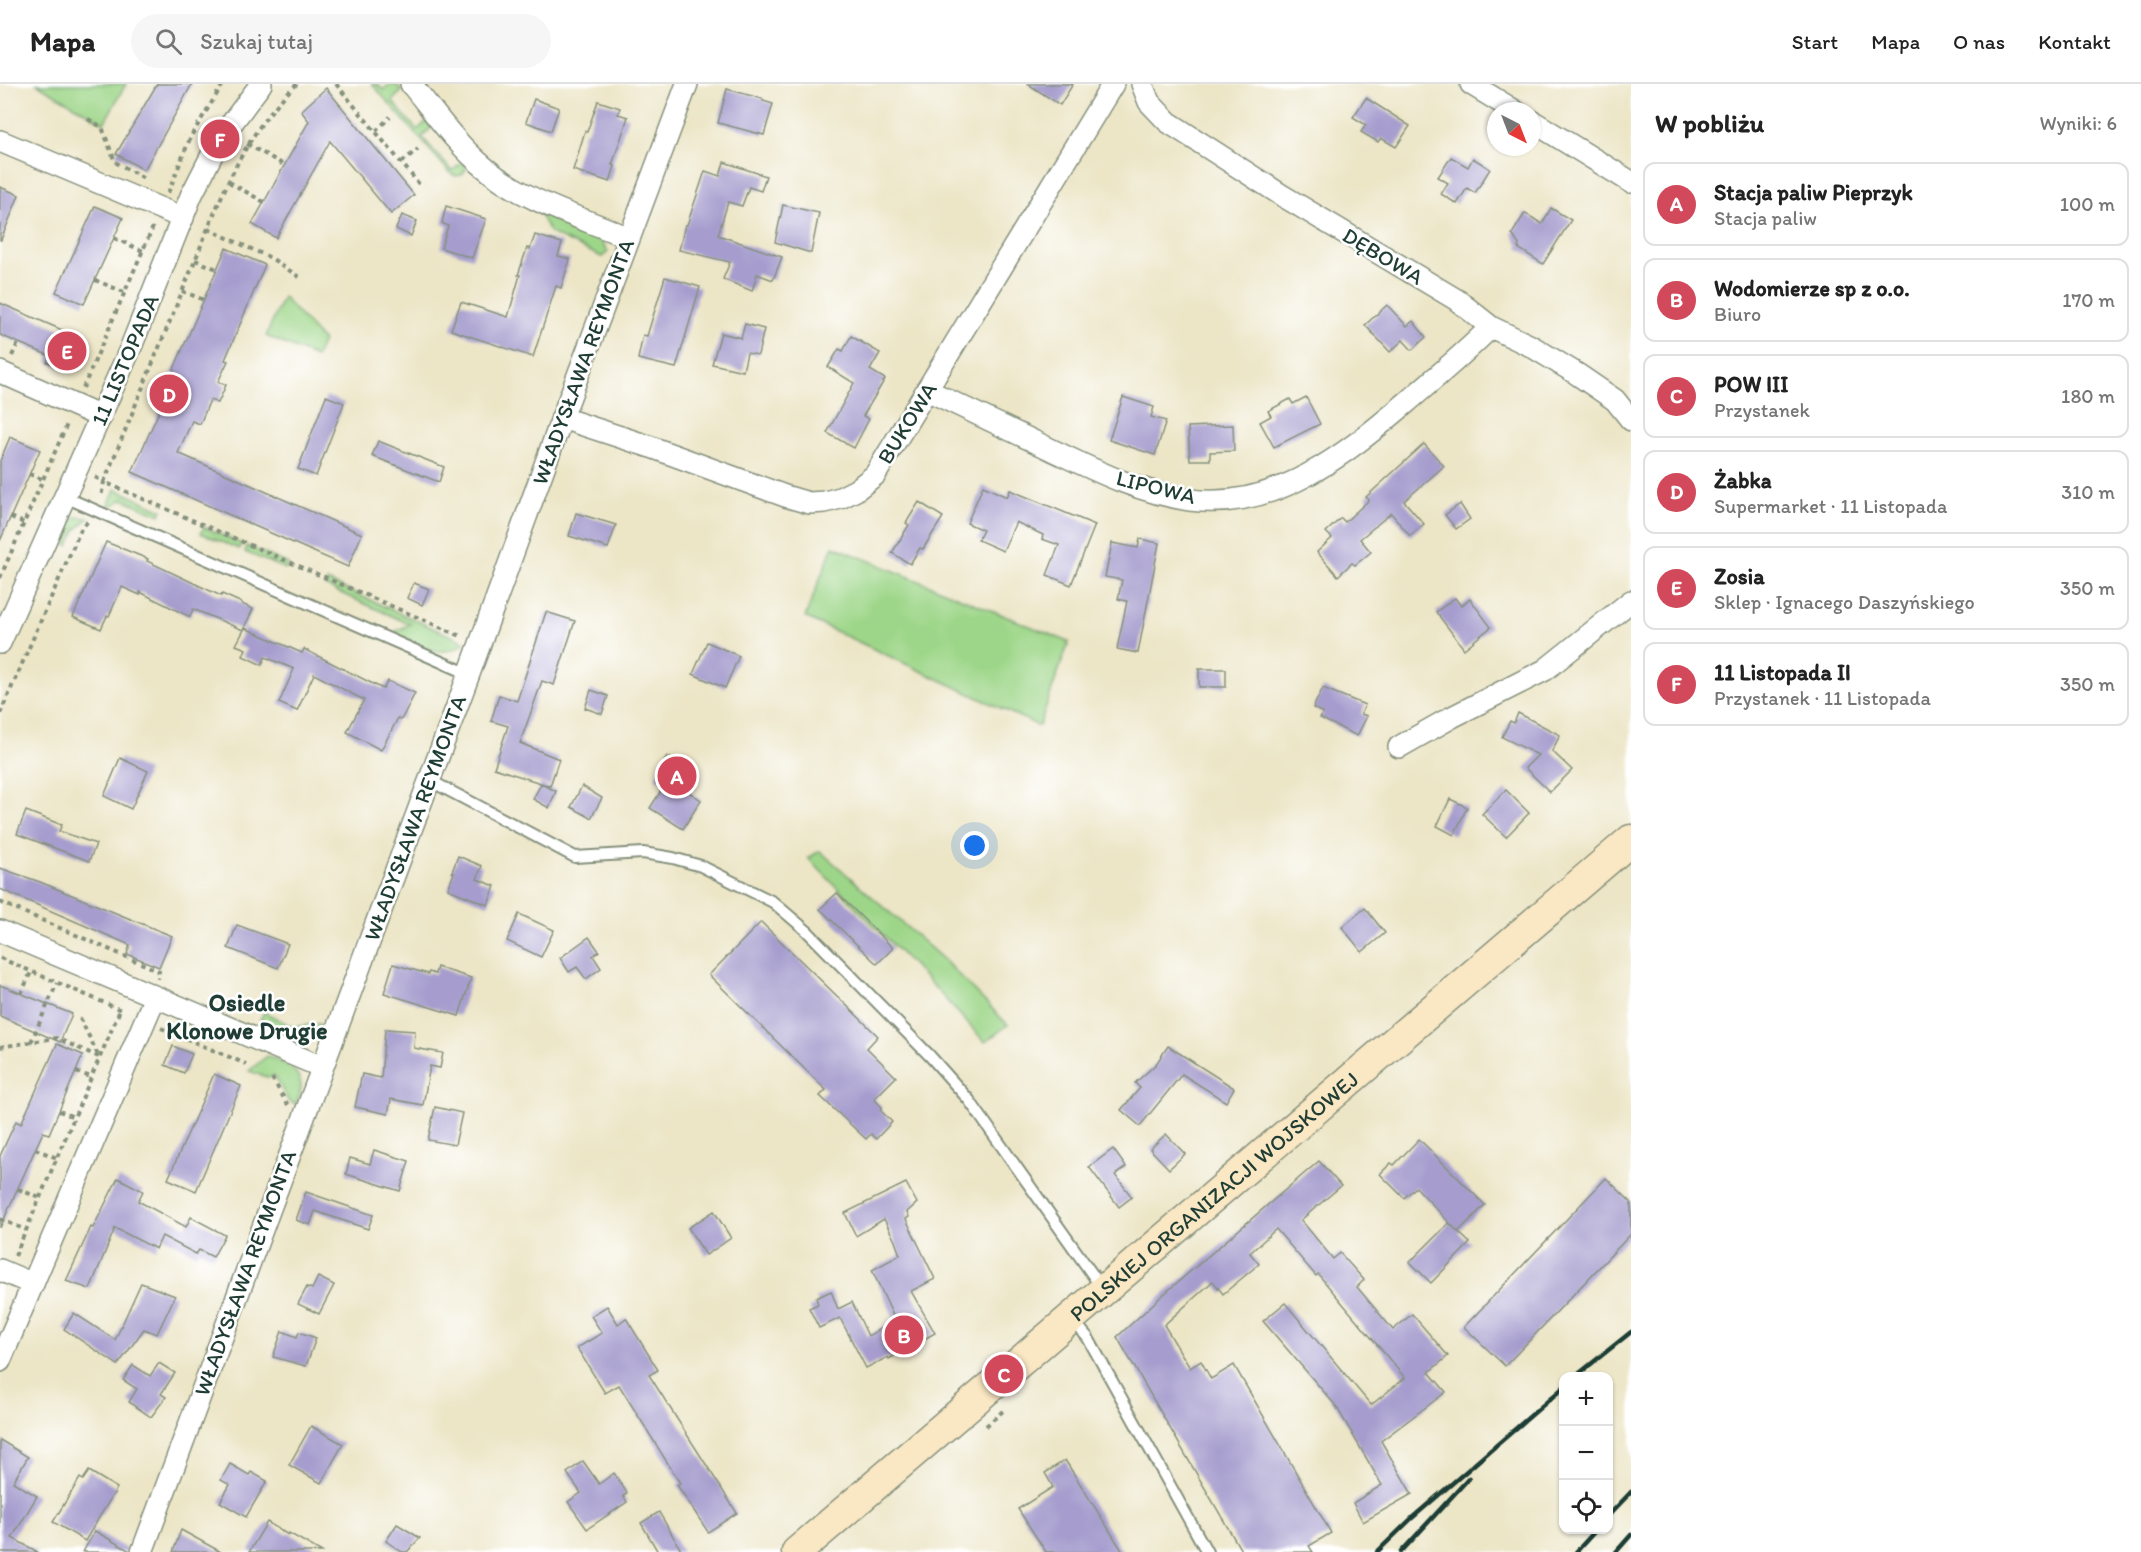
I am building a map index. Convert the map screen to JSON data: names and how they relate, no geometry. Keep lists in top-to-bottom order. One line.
{"streets":{"main road":["POLSKIEJ ORGANIZACJI WOJSKOWEJ"],"street":["DĘBOWA","11 LISTOPADA","WŁADYSŁAWA REYMONTA","BUKOWA","LIPOWA"]},"crossings":[["DĘBOWA","LIPOWA"],["WŁADYSŁAWA REYMONTA","BUKOWA"],["BUKOWA","LIPOWA"]],"districts":["Osiedle Klonowe Drugie"],"north":"bottom right","page":{"header":"Mapa","search":"Szukaj tutaj","nav":["Start","Mapa","O nas","Kontakt"],"heading":["W pobliżu","Wyniki: 6"],"pins":["F","E","D","A","B","C"],"list":[{"mark":"A","name":"Stacja paliw Pieprzyk","note":"Stacja paliw","value":"100 m"},{"mark":"B","name":"Wodomierze sp z o.o.","note":"Biuro","value":"170 m"},{"mark":"C","name":"POW III","note":"Przystanek","value":"180 m"},{"mark":"D","name":"Żabka","note":"Supermarket · 11 Listopada","value":"310 m"},{"mark":"E","name":"Zosia","note":"Sklep · Ignacego Daszyńskiego","value":"350 m"},{"mark":"F","name":"11 Listopada II","note":"Przystanek · 11 Listopada","value":"350 m"}],"map_buttons":["+","−"]}}
